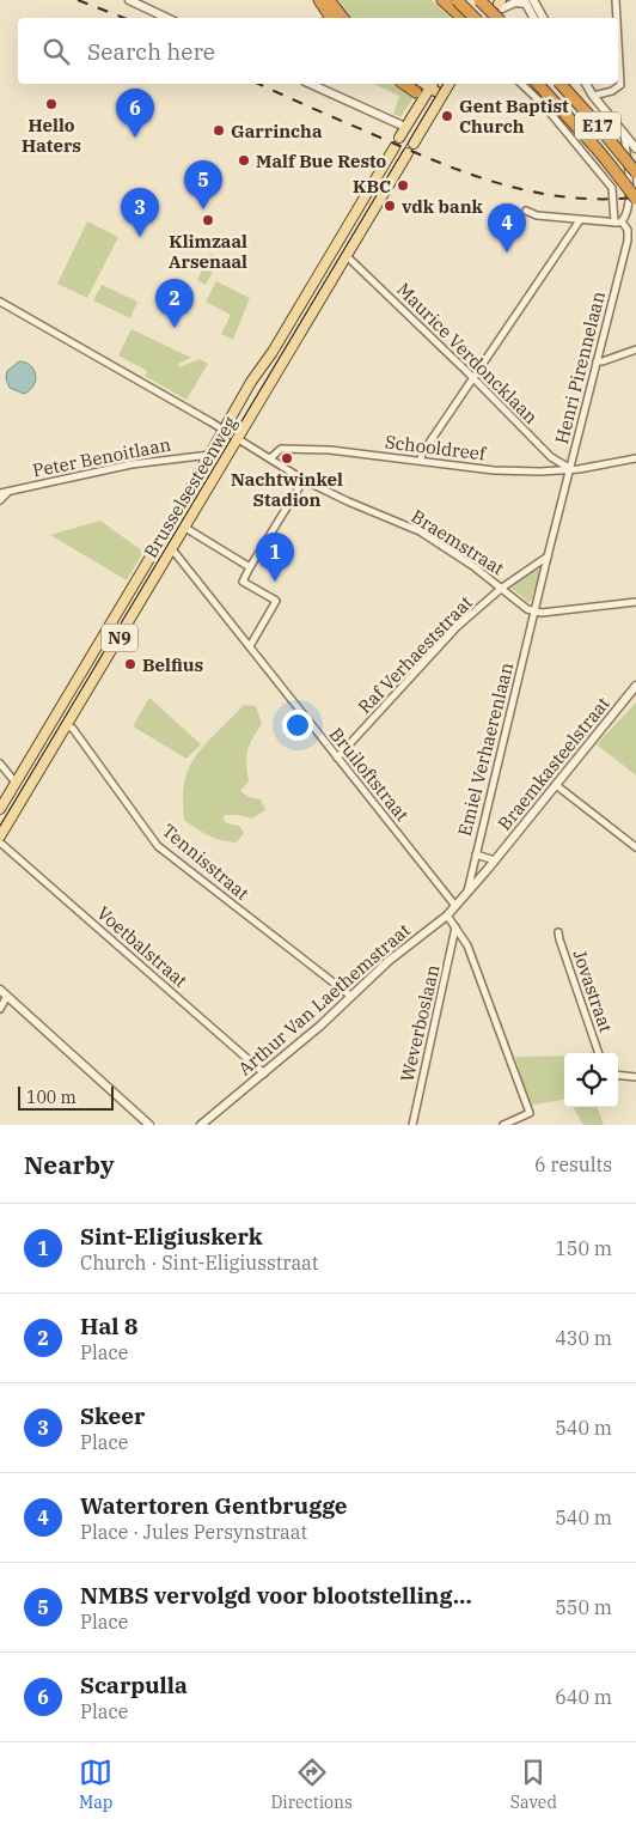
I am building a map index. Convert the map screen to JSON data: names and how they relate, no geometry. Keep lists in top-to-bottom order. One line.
{"streets":{"highway":["E17"],"main road":["Brusselsesteenweg","N9"],"street":["Maurice Verdoncklaan","Henri Pirennelaan","Schooldreef","Peter Benoitlaan","Braemstraat","Raf Verhaeststraat","Emiel Verhaerenlaan","Braemkasteelstraat","Bruiloftstraat","Tennisstraat","Voetbalstraat","Jovastraat","Arthur Van Laethemstraat","Weverboslaan"]},"crossings":[["Maurice Verdoncklaan","Henri Pirennelaan"],["Maurice Verdoncklaan","Schooldreef"],["Maurice Verdoncklaan","Brusselsesteenweg"],["Henri Pirennelaan","Schooldreef"],["Henri Pirennelaan","Braemstraat"],["Henri Pirennelaan","Raf Verhaeststraat"],["Henri Pirennelaan","Emiel Verhaerenlaan"],["Schooldreef","Braemstraat"],["Peter Benoitlaan","Brusselsesteenweg"],["Brusselsesteenweg","Bruiloftstraat"],["Brusselsesteenweg","Tennisstraat"],["Braemstraat","Raf Verhaeststraat"],["Braemstraat","Emiel Verhaerenlaan"],["Raf Verhaeststraat","Bruiloftstraat"],["Emiel Verhaerenlaan","Braemkasteelstraat"],["Emiel Verhaerenlaan","Arthur Van Laethemstraat"],["Braemkasteelstraat","Arthur Van Laethemstraat"],["Bruiloftstraat","Arthur Van Laethemstraat"],["Tennisstraat","Arthur Van Laethemstraat"],["Voetbalstraat","Arthur Van Laethemstraat"]],"places":["Hello Haters","Gent Baptist Church","Garrincha","Malf Bue Resto","KBC","vdk bank","Klimzaal Arsenaal","Nachtwinkel Stadion","Belfius"],"scale_bar":"100 m","page":{"search":"Search here","pins":["6","5","3","4","2","1"],"scale":"100 m","heading":["Nearby","6 results"],"list":[{"mark":"1","name":"Sint-Eligiuskerk","note":"Church · Sint-Eligiusstraat","value":"150 m"},{"mark":"2","name":"Hal 8","note":"Place","value":"430 m"},{"mark":"3","name":"Skeer","note":"Place","value":"540 m"},{"mark":"4","name":"Watertoren Gentbrugge","note":"Place · Jules Persynstraat","value":"540 m"},{"mark":"5","name":"NMBS vervolgd voor blootstelling...","note":"Place","value":"550 m"},{"mark":"6","name":"Scarpulla","note":"Place","value":"640 m"}],"nav":["Map","Directions","Saved"]}}
